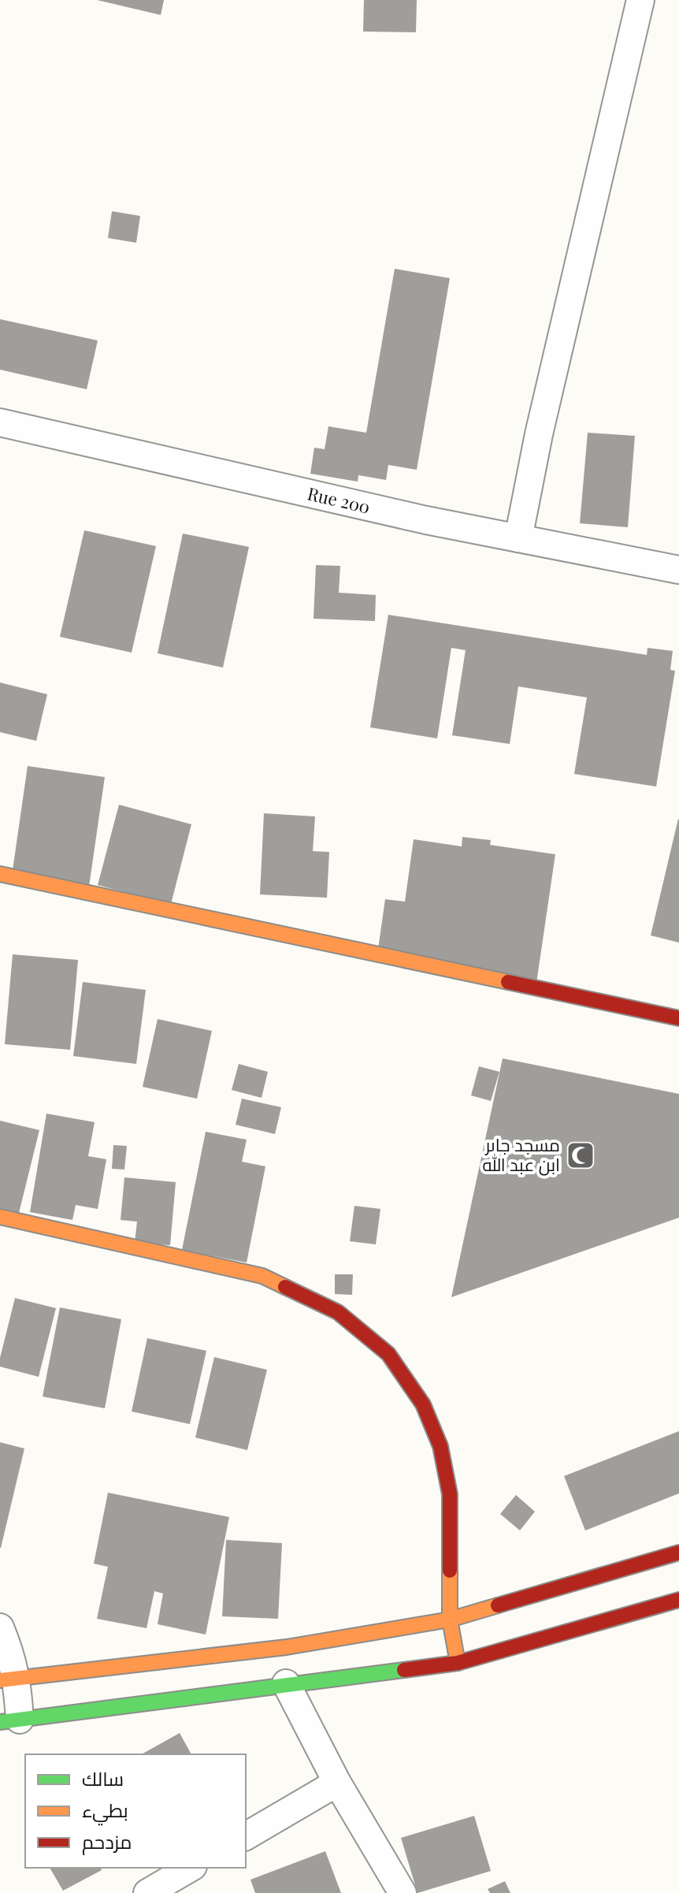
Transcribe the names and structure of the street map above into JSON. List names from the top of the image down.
{
  "streets": {
    "street": ["Rue 200"]
  },
  "places": {
    "mosque": ["مسجد جابر ابن عبد الله"]
  },
  "legend": ["سالك", "بطيء", "مزدحم"]
}
